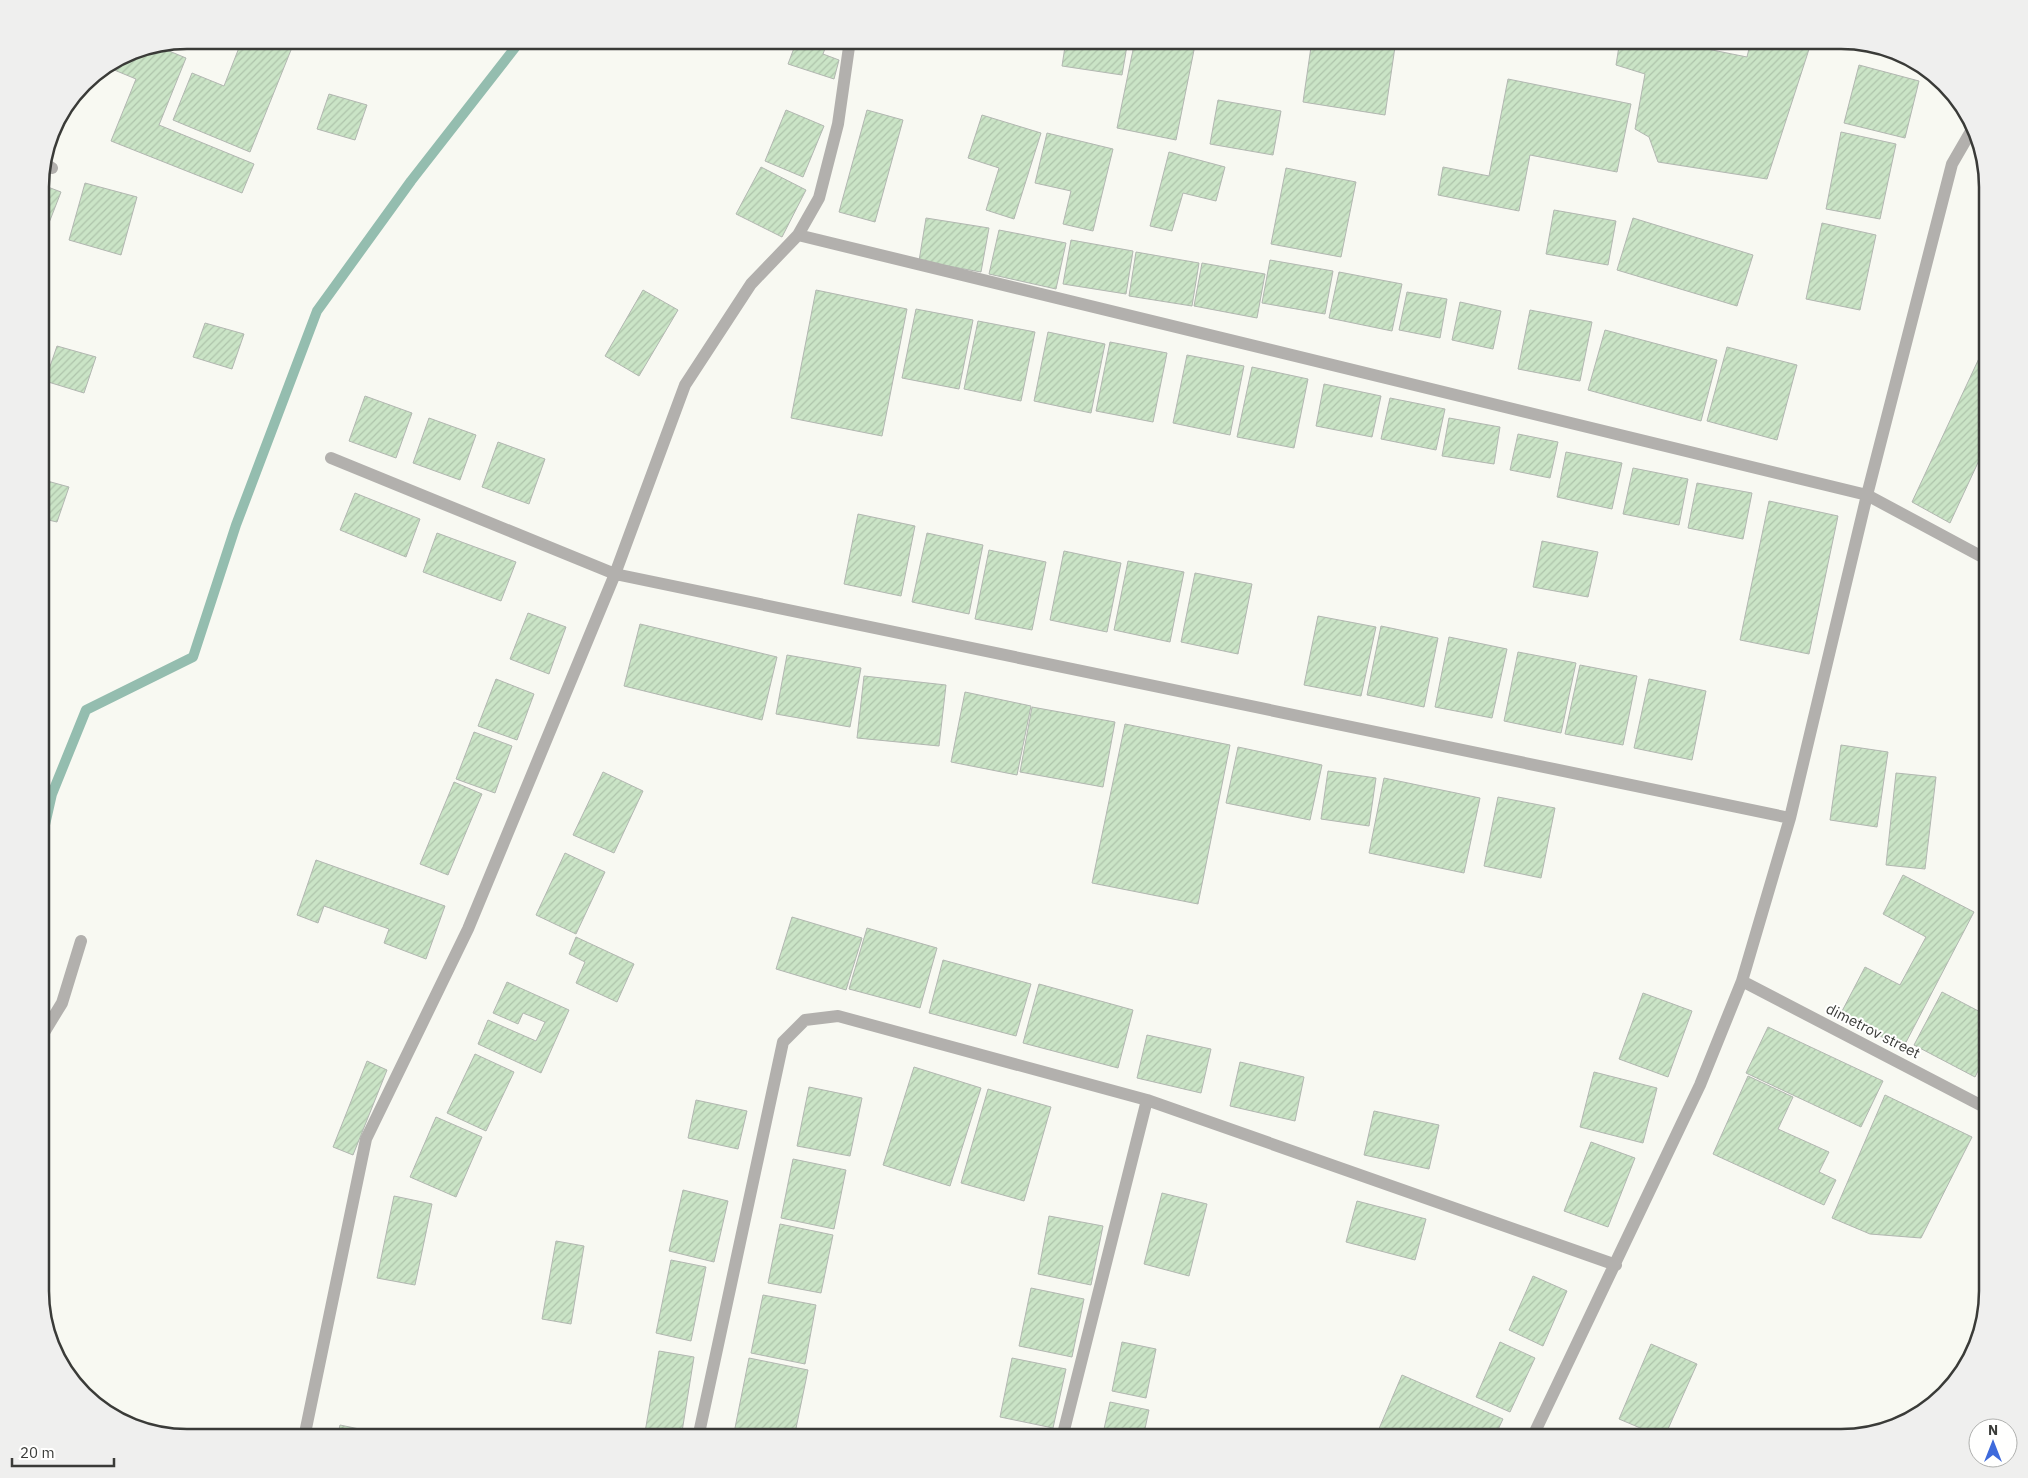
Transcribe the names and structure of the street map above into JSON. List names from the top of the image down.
{
  "streets": {
    "street": ["dimetrov street"]
  },
  "scale_bar": "20 m",
  "north": "top"
}
